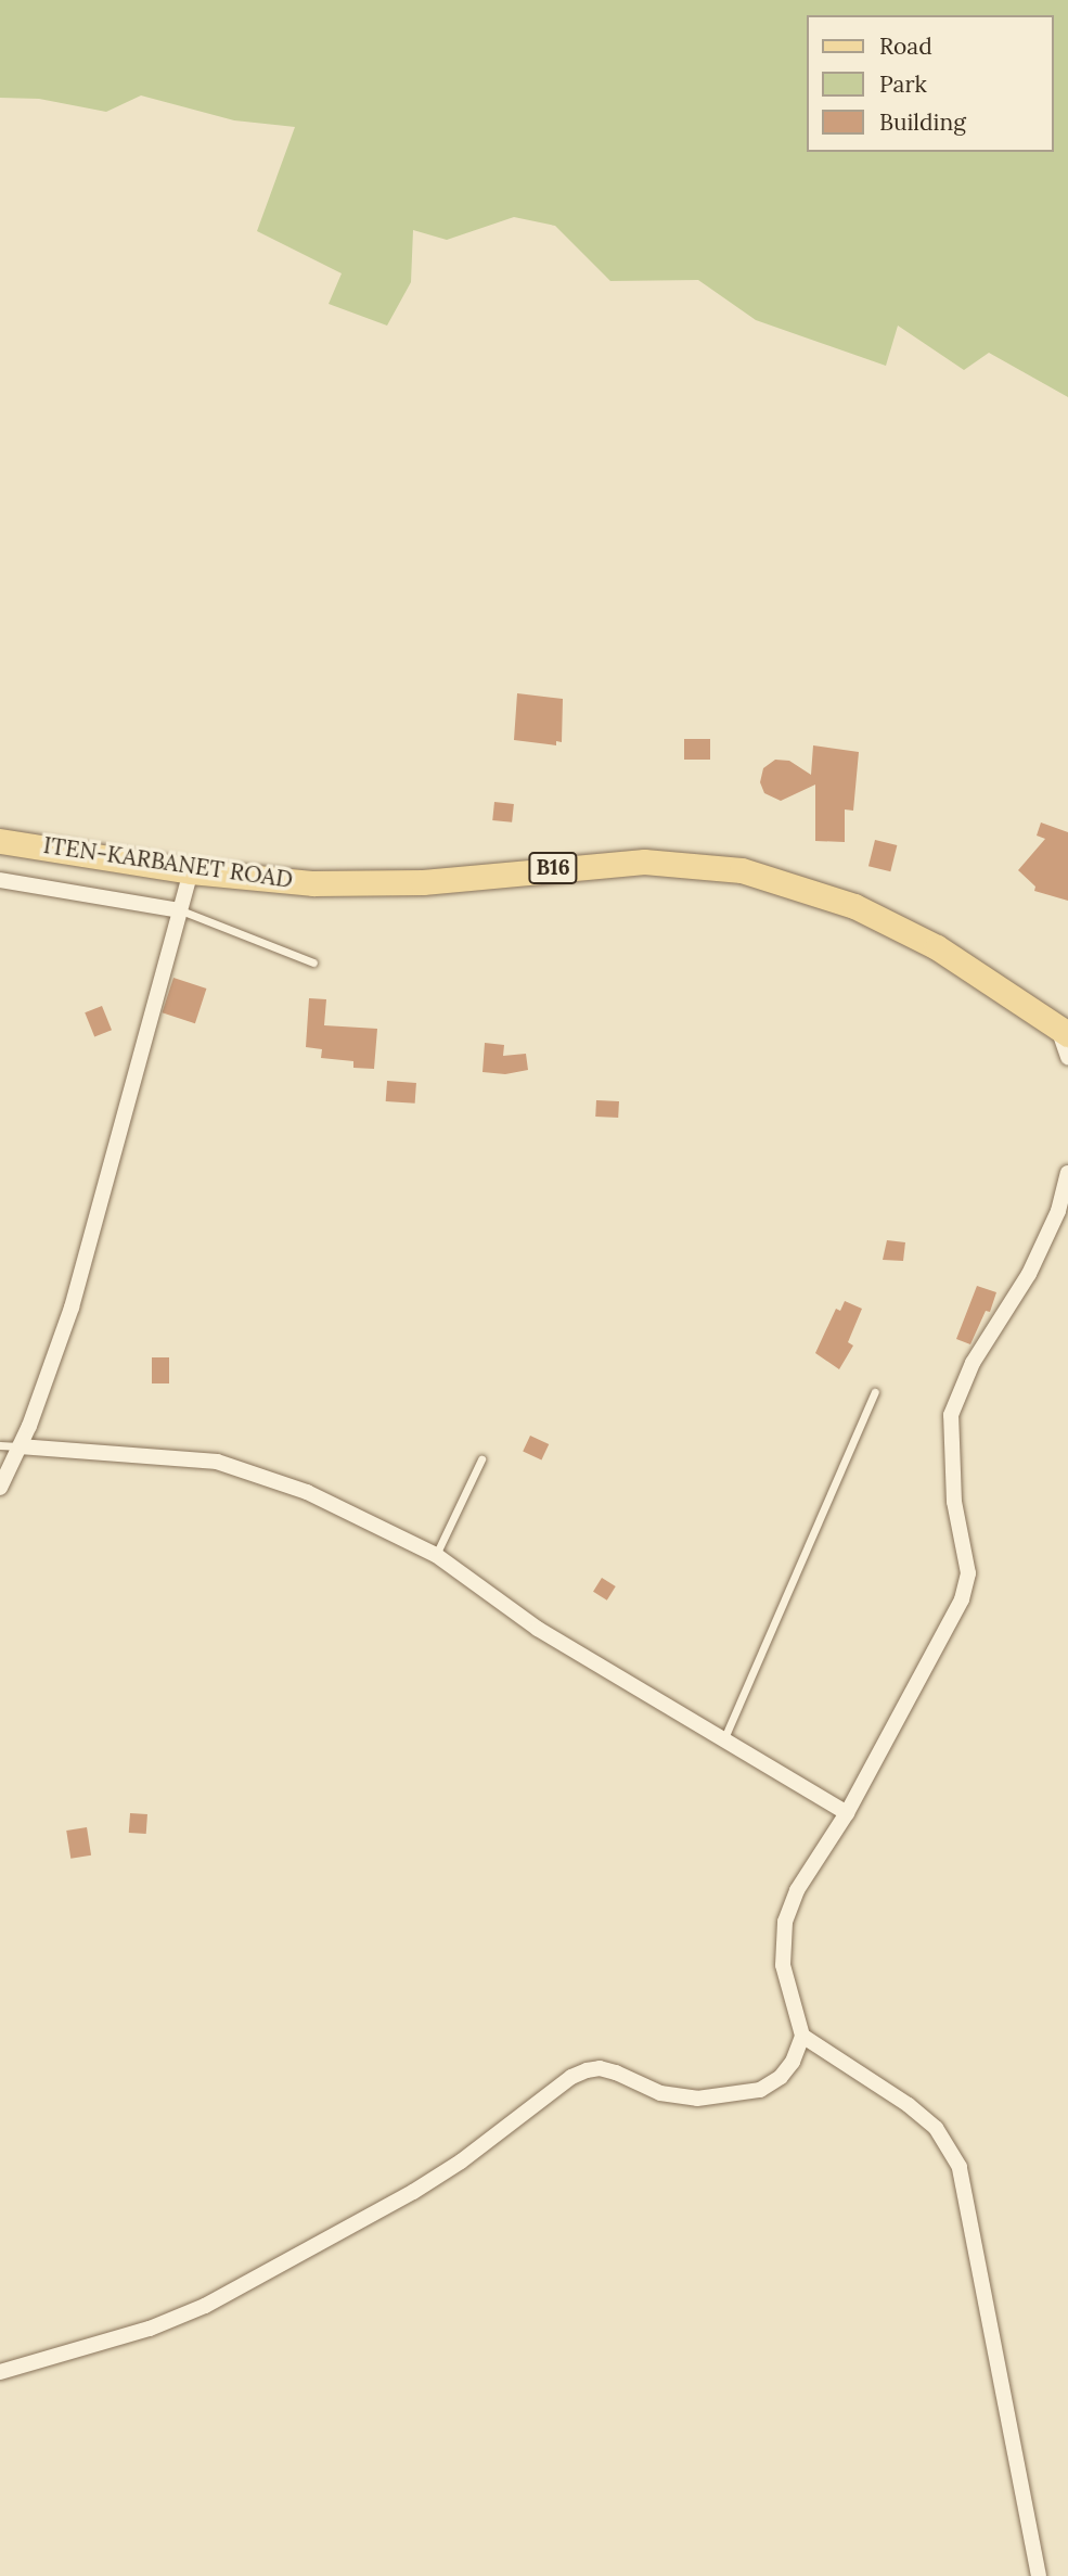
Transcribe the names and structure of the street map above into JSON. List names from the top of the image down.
{
  "streets": {
    "main road": ["ITEN-KARBANET ROAD", "B16"]
  },
  "legend": ["Road", "Park", "Building"]
}
